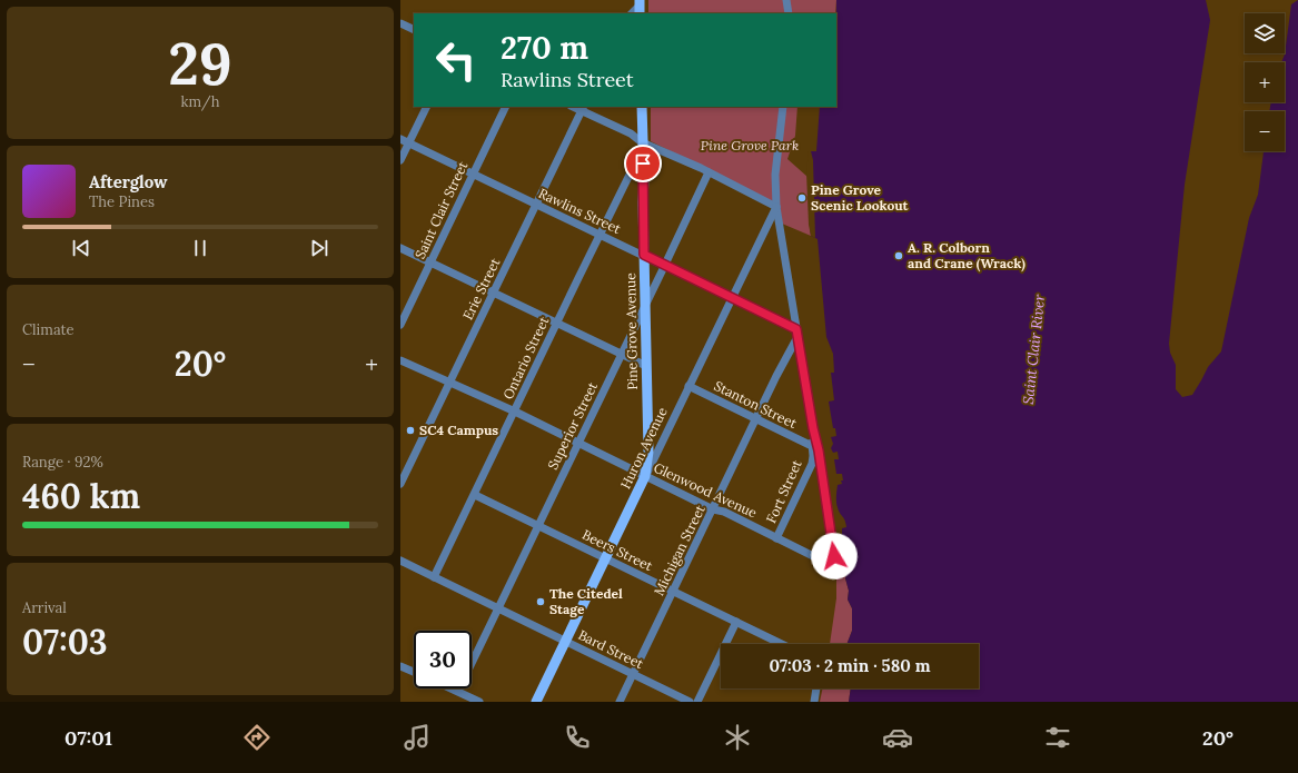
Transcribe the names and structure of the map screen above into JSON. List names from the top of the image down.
{
  "streets": {
    "main road": ["Pine Grove Avenue", "Huron Avenue"],
    "street": [
      "Saint Clair Street",
      "Rawlins Street",
      "Erie Street",
      "Ontario Street",
      "Stanton Street",
      "Superior Street",
      "Glenwood Avenue",
      "Fort Street",
      "Beers Street",
      "Michigan Street",
      "Bard Street"
    ]
  },
  "crossings": [
    ["Saint Clair Street", "Rawlins Street"],
    ["Rawlins Street", "Erie Street"],
    ["Rawlins Street", "Pine Grove Avenue"],
    ["Rawlins Street", "Ontario Street"],
    ["Rawlins Street", "Superior Street"],
    ["Rawlins Street", "Huron Avenue"],
    ["Rawlins Street", "Michigan Street"],
    ["Erie Street", "Glenwood Avenue"],
    ["Pine Grove Avenue", "Ontario Street"],
    ["Pine Grove Avenue", "Superior Street"],
    ["Pine Grove Avenue", "Huron Avenue"],
    ["Pine Grove Avenue", "Glenwood Avenue"],
    ["Ontario Street", "Glenwood Avenue"],
    ["Ontario Street", "Beers Street"],
    ["Ontario Street", "Bard Street"],
    ["Stanton Street", "Huron Avenue"],
    ["Stanton Street", "Fort Street"],
    ["Stanton Street", "Michigan Street"],
    ["Superior Street", "Glenwood Avenue"],
    ["Superior Street", "Beers Street"],
    ["Superior Street", "Bard Street"],
    ["Huron Avenue", "Glenwood Avenue"],
    ["Huron Avenue", "Beers Street"],
    ["Huron Avenue", "Bard Street"],
    ["Glenwood Avenue", "Fort Street"],
    ["Glenwood Avenue", "Michigan Street"],
    ["Beers Street", "Michigan Street"],
    ["Michigan Street", "Bard Street"]
  ],
  "water": ["Saint Clair River"],
  "parks": ["Pine Grove Park"],
  "places": [
    "Pine Grove Scenic Lookout",
    "A. R. Colborn and Crane (Wrack)",
    "SC4 Campus",
    "The Citedel Stage"
  ],
  "page": {
    "tile": [
      ["29", "km/h"],
      "Climate",
      ["Range · 92%", "460 km"],
      ["Arrival", "07:03"]
    ],
    "map_buttons": ["+", "−"],
    "turn": ["270 m", "Rawlins Street"],
    "song": ["Afterglow", "The Pines"],
    "heat": ["−", "20°", "+"],
    "limit": "30",
    "trip": "07:03 · 2 min · 580 m",
    "tabs": ["07:01", "20°"]
  }
}
